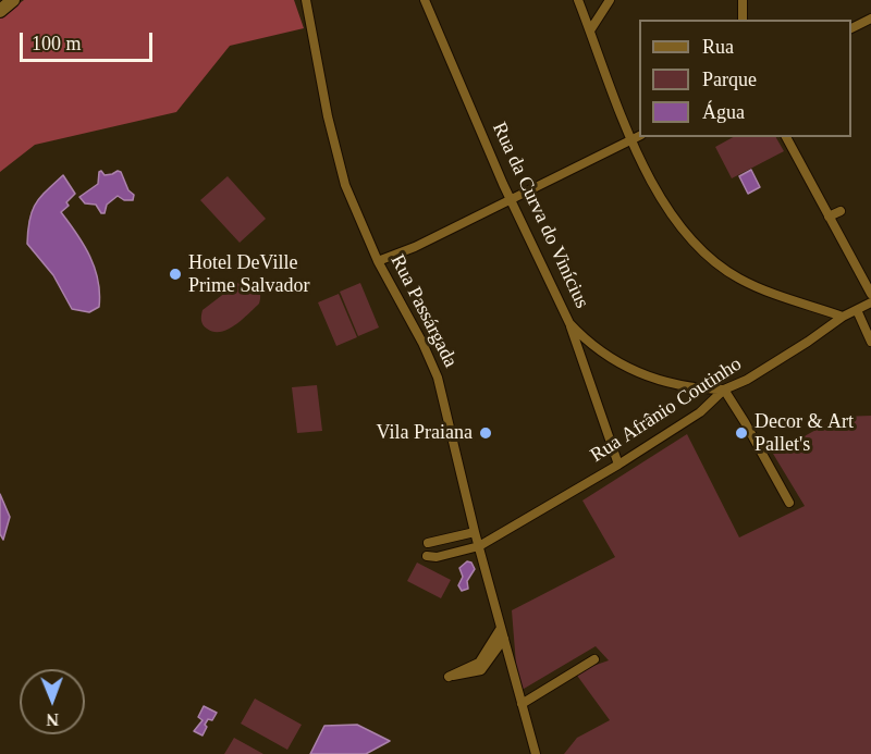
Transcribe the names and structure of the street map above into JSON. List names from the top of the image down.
{
  "streets": {
    "street": ["Rua da Curva do Vinícius", "Rua Passárgada", "Rua Afrânio Coutinho"]
  },
  "crossings": [
    ["Rua da Curva do Vinícius", "Rua Afrânio Coutinho"],
    ["Rua Passárgada", "Rua Afrânio Coutinho"]
  ],
  "places": ["Hotel DeVille Prime Salvador", "Vila Praiana", "Decor & Art Pallet's"],
  "legend": ["Rua", "Parque", "Água"],
  "scale_bar": "100 m",
  "north": "bottom"
}
